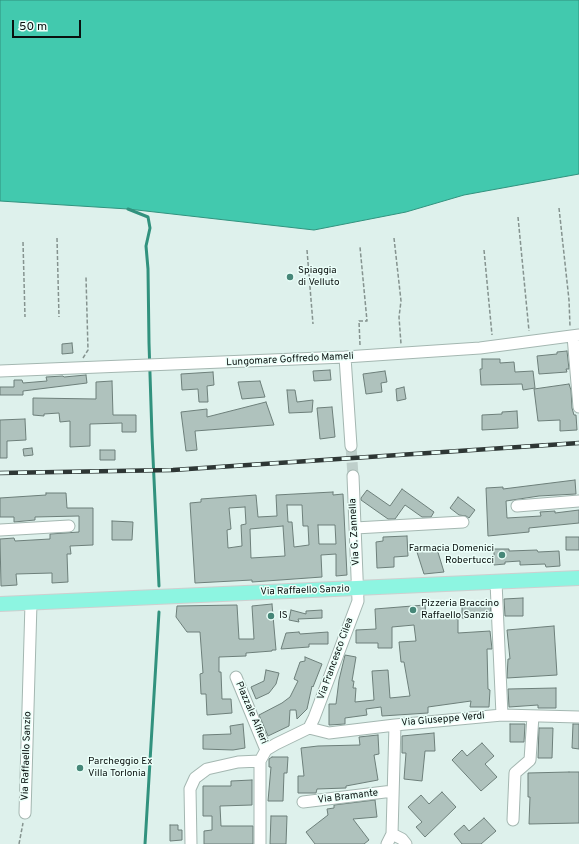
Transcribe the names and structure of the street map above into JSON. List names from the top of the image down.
{
  "streets": {
    "main road": ["Via Raffaello Sanzio"],
    "street": [
      "Lungomare Goffredo Mameli",
      "Via G. Zannella",
      "Via Francesco Cilea",
      "Piazzale Alfieri",
      "Via Giuseppe Verdi",
      "Via Bramante"
    ]
  },
  "crossings": [
    ["Via G. Zannella", "Via Raffaello Sanzio"],
    ["Via G. Zannella", "Via Francesco Cilea"],
    ["Via Raffaello Sanzio", "Via Francesco Cilea"],
    ["Via Francesco Cilea", "Via Giuseppe Verdi"],
    ["Via Giuseppe Verdi", "Via Bramante"]
  ],
  "places": [
    "Spiaggia di Velluto",
    "Farmacia Domenici Robertucci",
    "Pizzeria Braccino Raffaello Sanzio",
    "IS",
    "Parcheggio Ex Villa Torlonia"
  ],
  "scale_bar": "50 m"
}
